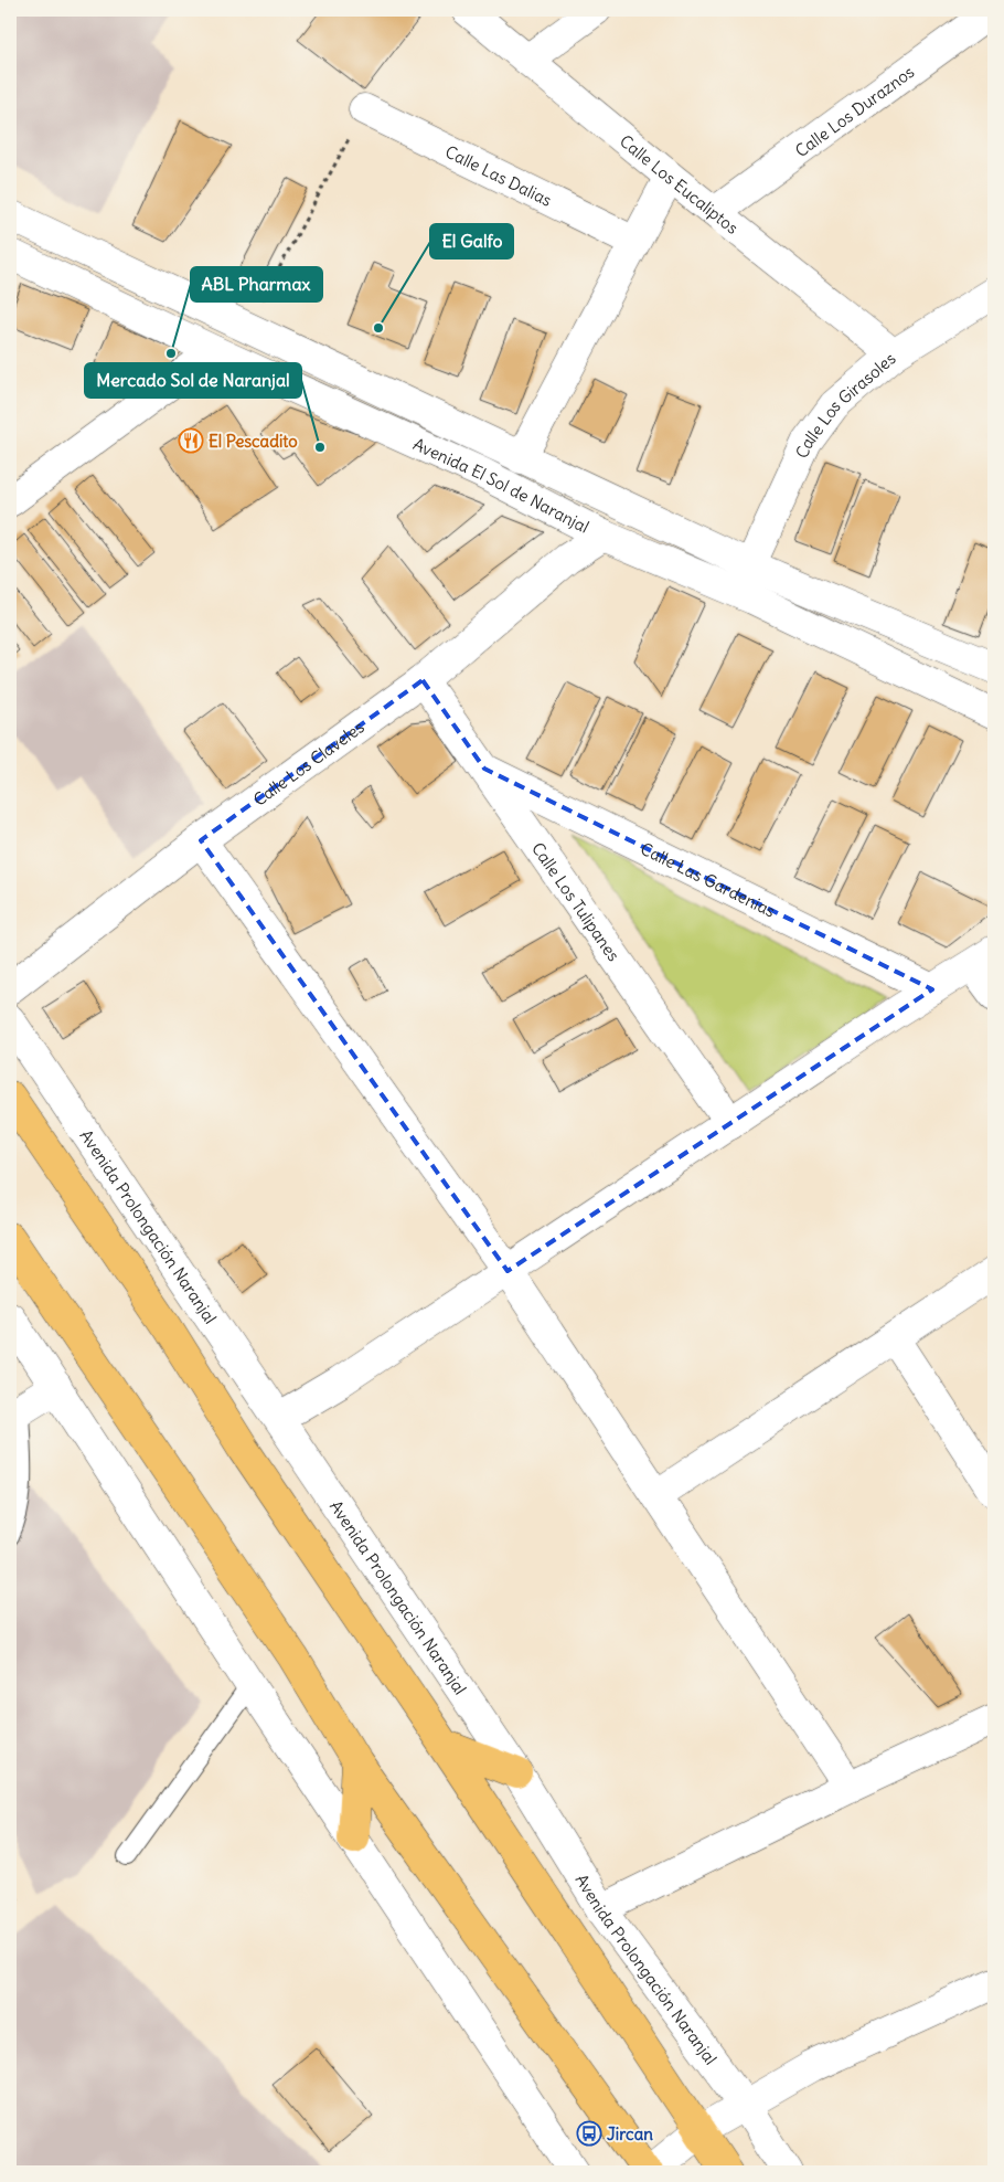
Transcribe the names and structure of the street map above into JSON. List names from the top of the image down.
{
  "streets": {
    "street": [
      "Calle Los Duraznos",
      "Calle Las Dalias",
      "Calle Los Eucaliptos",
      "Calle Los Girasoles",
      "Avenida El Sol de Naranjal",
      "Calle Los Claveles",
      "Calle Las Gardenias",
      "Calle Los Tulipanes",
      "Avenida Prolongación Naranjal"
    ]
  },
  "crossings": [
    ["Calle Los Duraznos", "Calle Los Eucaliptos"],
    ["Calle Los Eucaliptos", "Calle Los Girasoles"],
    ["Calle Los Girasoles", "Avenida El Sol de Naranjal"],
    ["Avenida El Sol de Naranjal", "Calle Los Claveles"],
    ["Calle Los Claveles", "Calle Los Tulipanes"],
    ["Calle Las Gardenias", "Calle Los Tulipanes"]
  ],
  "places": {
    "other": ["El Galfo", "ABL Pharmax", "Mercado Sol de Naranjal"],
    "restaurant": ["El Pescadito"],
    "bus stop": ["Jircan"]
  }
}
